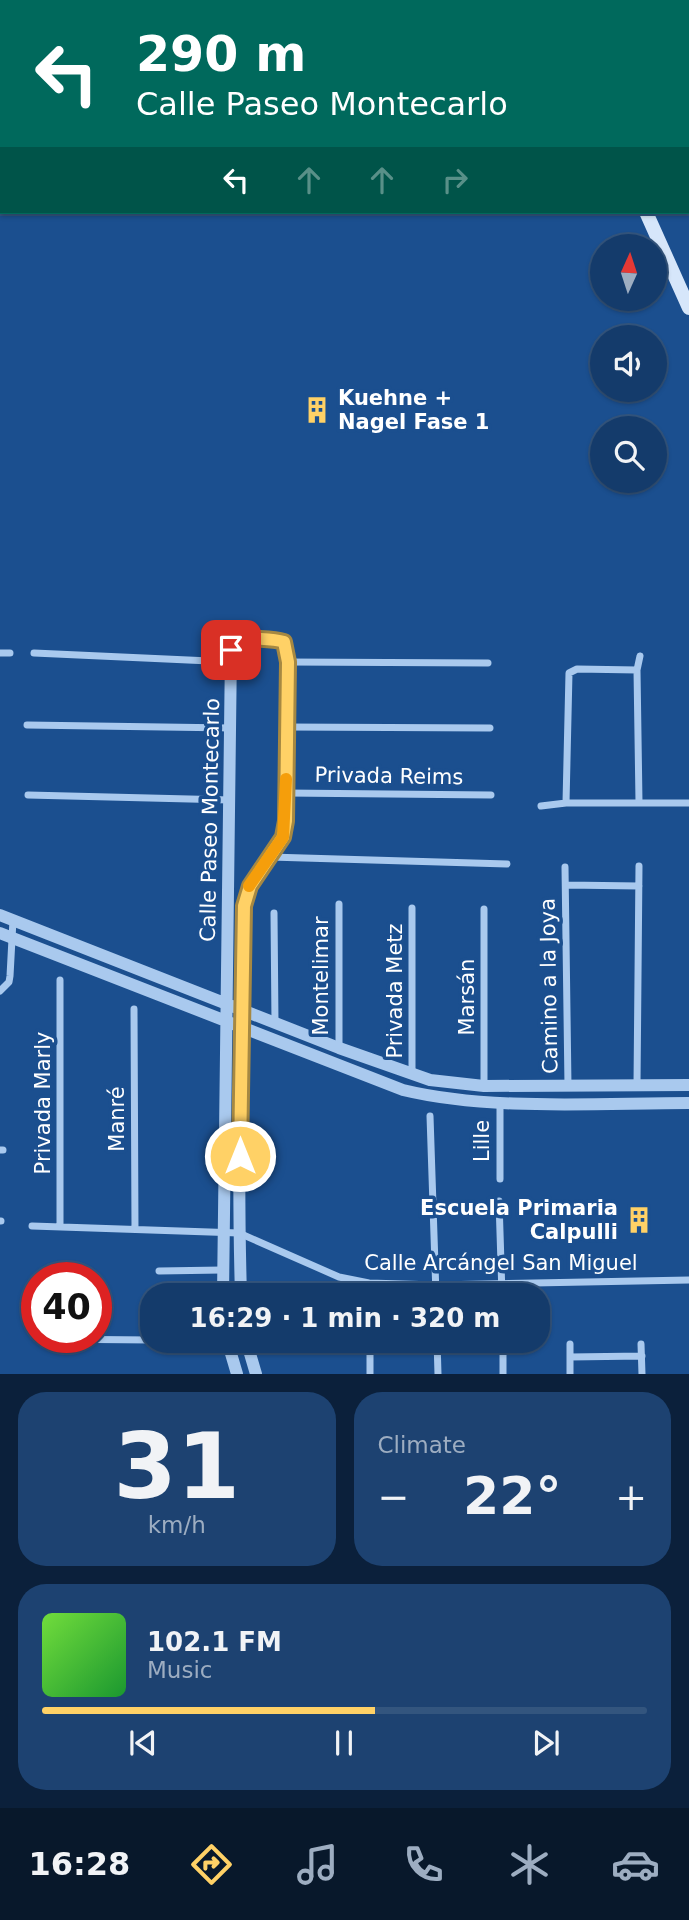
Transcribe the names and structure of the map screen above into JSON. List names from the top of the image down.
{
  "streets": {
    "street": [
      "Privada Reims",
      "Calle Paseo Montecarlo",
      "Montelimar",
      "Camino a la Joya",
      "Privada Metz",
      "Marsán",
      "Privada Marly",
      "Manré",
      "Lille",
      "Calle Arcángel San Miguel"
    ]
  },
  "crossings": [
    ["Privada Reims", "Calle Paseo Montecarlo"],
    ["Calle Paseo Montecarlo", "Calle Arcángel San Miguel"]
  ],
  "places": {
    "building": ["Kuehne + Nagel Fase 1", "Escuela Primaria Calpulli"]
  },
  "north": "top",
  "page": {
    "turn": ["290 m", "Calle Paseo Montecarlo"],
    "limit": "40",
    "trip": "16:29 · 1 min · 320 m",
    "tile": [
      ["31", "km/h"],
      "Climate"
    ],
    "heat": ["−", "22°", "+"],
    "song": ["102.1 FM", "Music"],
    "tabs": "16:28"
  }
}
